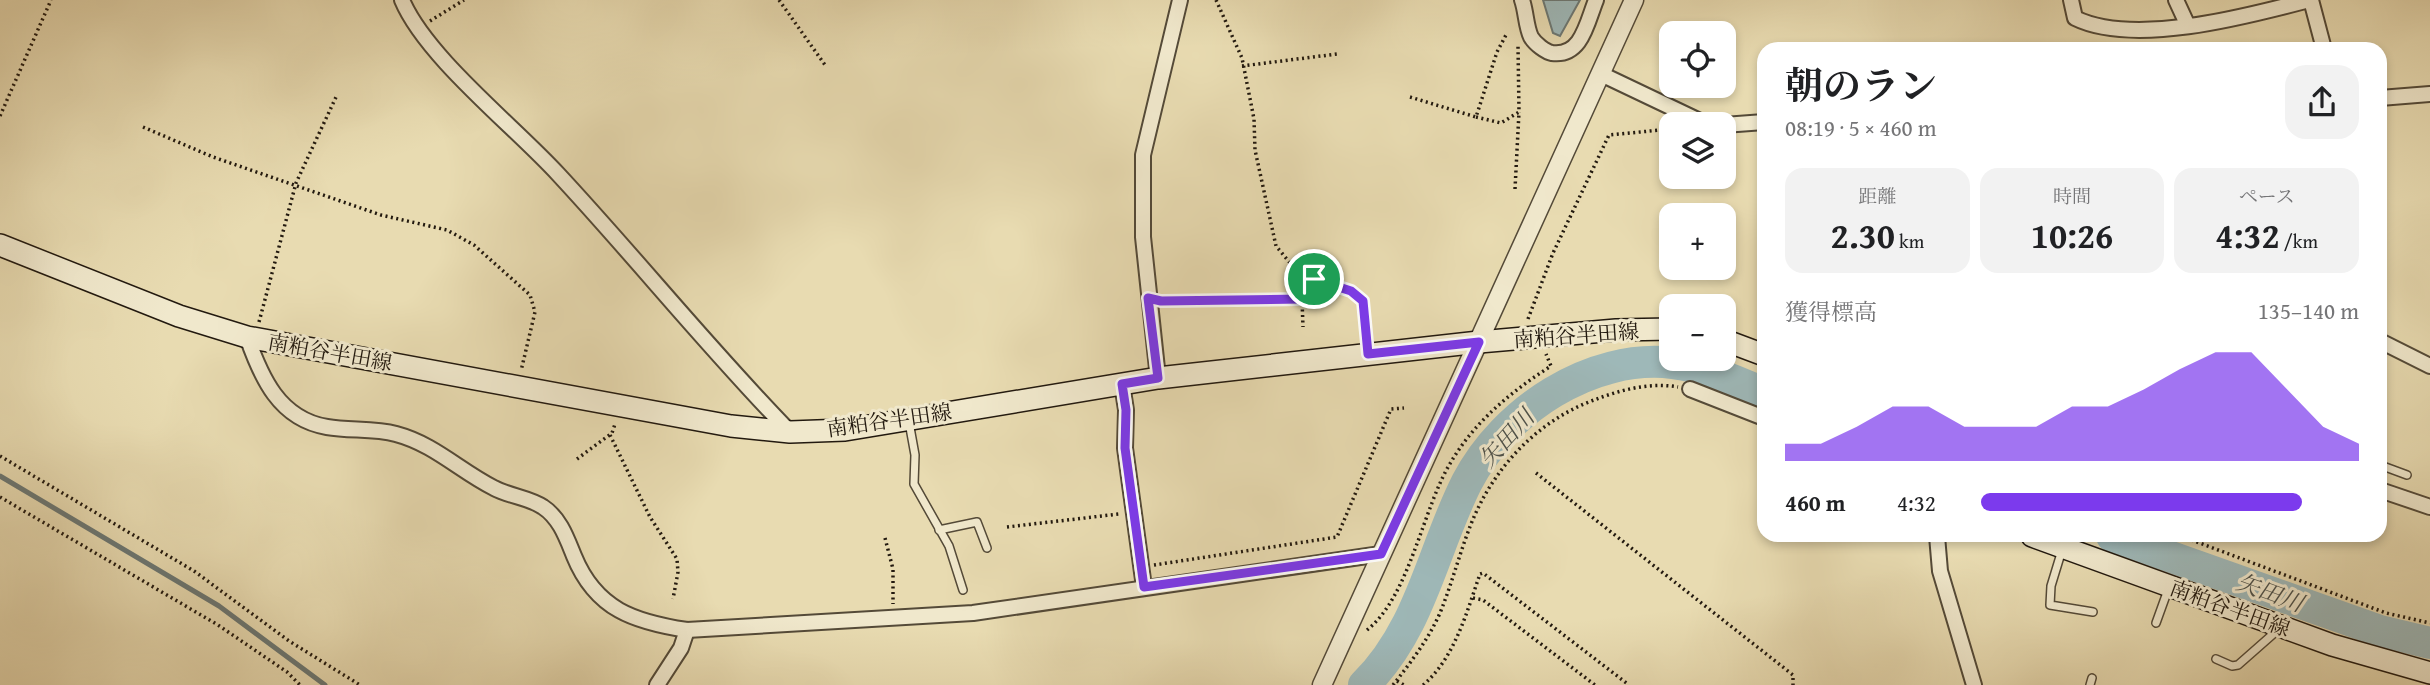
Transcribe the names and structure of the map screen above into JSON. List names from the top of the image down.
{
  "streets": {
    "main road": ["南粕谷半田線"]
  },
  "water": ["矢田川"],
  "page": {
    "map_buttons": ["+", "−"],
    "heading": ["朝のラン", "08:19 · 5 × 460 m"],
    "stats": [
      ["距離", "2.30 km"],
      ["時間", "10:26"],
      ["ペース", "4:32 /km"]
    ],
    "chart": ["獲得標高", "135–140 m"],
    "list": [
      {
        "name": "460 m",
        "note": "4:32"
      }
    ]
  }
}
